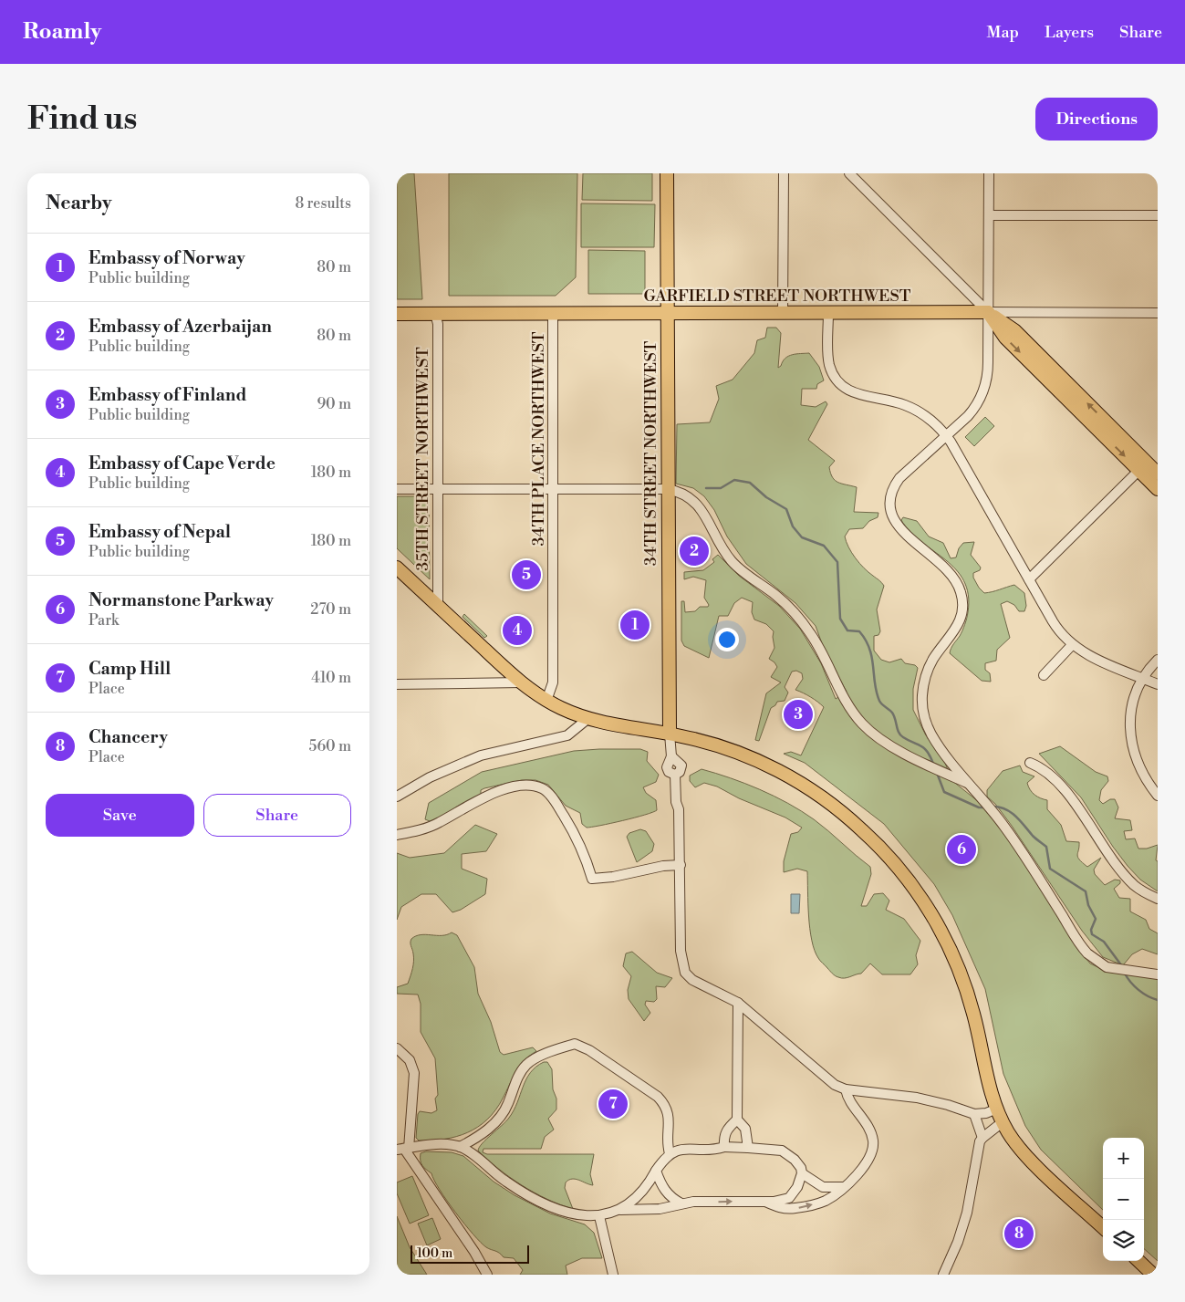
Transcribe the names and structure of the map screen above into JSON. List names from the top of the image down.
{
  "streets": {
    "main road": ["GARFIELD STREET NORTHWEST", "34TH STREET NORTHWEST"],
    "street": ["34TH PLACE NORTHWEST", "35TH STREET NORTHWEST"]
  },
  "crossings": [
    ["GARFIELD STREET NORTHWEST", "34TH PLACE NORTHWEST"],
    ["GARFIELD STREET NORTHWEST", "34TH STREET NORTHWEST"],
    ["GARFIELD STREET NORTHWEST", "35TH STREET NORTHWEST"]
  ],
  "scale_bar": "100 m",
  "page": {
    "header": "Roamly",
    "nav": ["Map", "Layers", "Share"],
    "buttons": [
      "Directions",
      ["Save", "Share"]
    ],
    "title": "Find us",
    "heading": ["Nearby", "8 results"],
    "list": [
      {
        "mark": "1",
        "name": "Embassy of Norway",
        "note": "Public building",
        "value": "80 m"
      },
      {
        "mark": "2",
        "name": "Embassy of Azerbaijan",
        "note": "Public building",
        "value": "80 m"
      },
      {
        "mark": "3",
        "name": "Embassy of Finland",
        "note": "Public building",
        "value": "90 m"
      },
      {
        "mark": "4",
        "name": "Embassy of Cape Verde",
        "note": "Public building",
        "value": "180 m"
      },
      {
        "mark": "5",
        "name": "Embassy of Nepal",
        "note": "Public building",
        "value": "180 m"
      },
      {
        "mark": "6",
        "name": "Normanstone Parkway",
        "note": "Park",
        "value": "270 m"
      },
      {
        "mark": "7",
        "name": "Camp Hill",
        "note": "Place",
        "value": "410 m"
      },
      {
        "mark": "8",
        "name": "Chancery",
        "note": "Place",
        "value": "560 m"
      }
    ],
    "pins": [
      "2",
      "5",
      "1",
      "4",
      "3",
      "6",
      "7",
      "8"
    ],
    "map_buttons": ["+", "−"],
    "scale": "100 m"
  }
}
